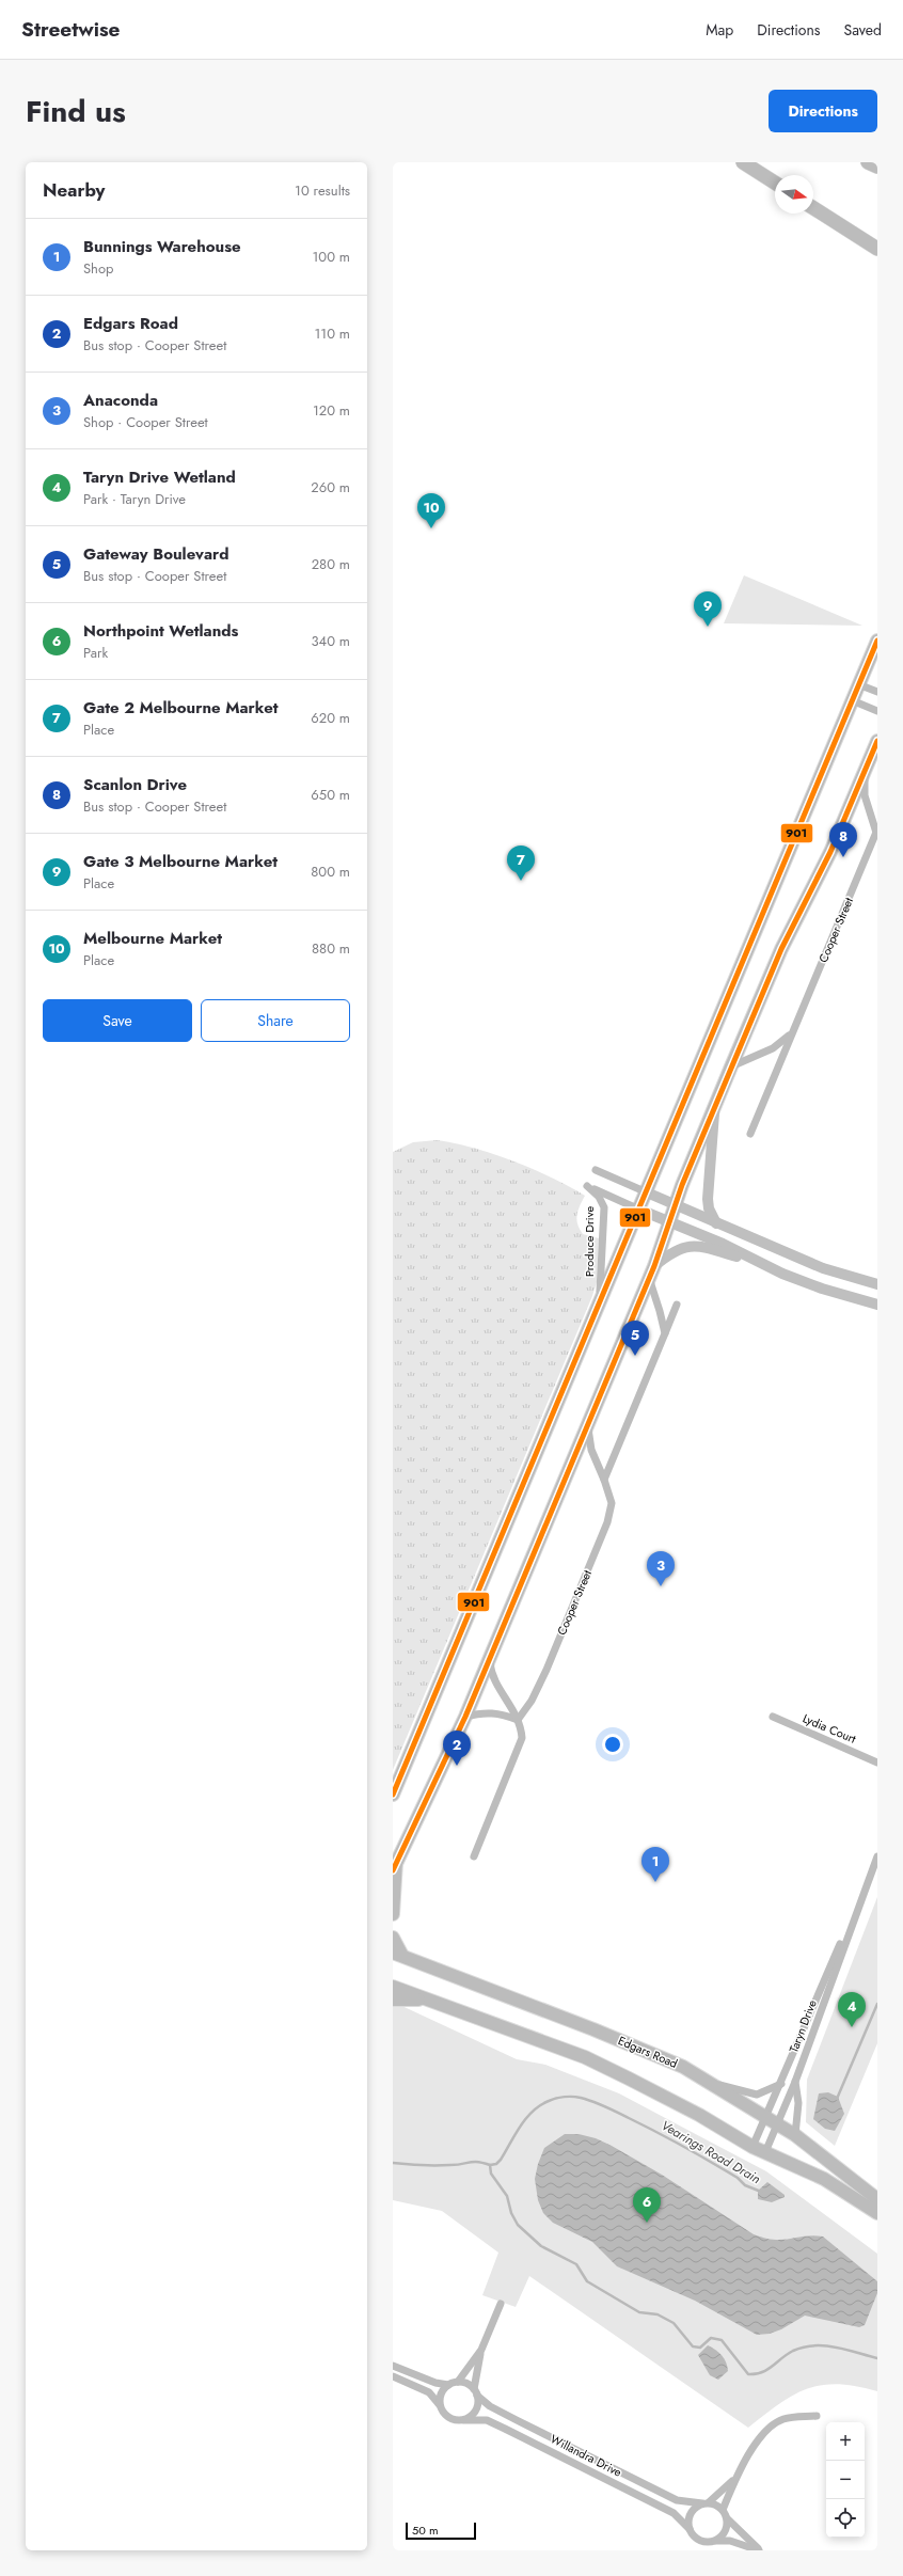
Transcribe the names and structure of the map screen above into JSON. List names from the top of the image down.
{
  "streets": {
    "main road": ["Edgars Road"],
    "street": [
      "Cooper Street",
      "Produce Drive",
      "Lydia Court",
      "Taryn Drive",
      "Willandra Drive"
    ]
  },
  "crossings": [
    ["Taryn Drive", "Edgars Road"]
  ],
  "water": ["Vearings Road Drain"],
  "lines": ["transit line 901"],
  "scale_bar": "50 m",
  "north": "right",
  "page": {
    "header": "Streetwise",
    "nav": ["Map", "Directions", "Saved"],
    "title": "Find us",
    "buttons": [
      "Directions",
      ["Save", "Share"]
    ],
    "heading": ["Nearby", "10 results"],
    "list": [
      {
        "mark": "1",
        "name": "Bunnings Warehouse",
        "note": "Shop",
        "value": "100 m"
      },
      {
        "mark": "2",
        "name": "Edgars Road",
        "note": "Bus stop · Cooper Street",
        "value": "110 m"
      },
      {
        "mark": "3",
        "name": "Anaconda",
        "note": "Shop · Cooper Street",
        "value": "120 m"
      },
      {
        "mark": "4",
        "name": "Taryn Drive Wetland",
        "note": "Park · Taryn Drive",
        "value": "260 m"
      },
      {
        "mark": "5",
        "name": "Gateway Boulevard",
        "note": "Bus stop · Cooper Street",
        "value": "280 m"
      },
      {
        "mark": "6",
        "name": "Northpoint Wetlands",
        "note": "Park",
        "value": "340 m"
      },
      {
        "mark": "7",
        "name": "Gate 2 Melbourne Market",
        "note": "Place",
        "value": "620 m"
      },
      {
        "mark": "8",
        "name": "Scanlon Drive",
        "note": "Bus stop · Cooper Street",
        "value": "650 m"
      },
      {
        "mark": "9",
        "name": "Gate 3 Melbourne Market",
        "note": "Place",
        "value": "800 m"
      },
      {
        "mark": "10",
        "name": "Melbourne Market",
        "note": "Place",
        "value": "880 m"
      }
    ],
    "pins": [
      "10",
      "9",
      "8",
      "7",
      "5",
      "3",
      "2",
      "1",
      "4",
      "6"
    ],
    "map_buttons": ["+", "−"],
    "scale": "50 m"
  }
}
